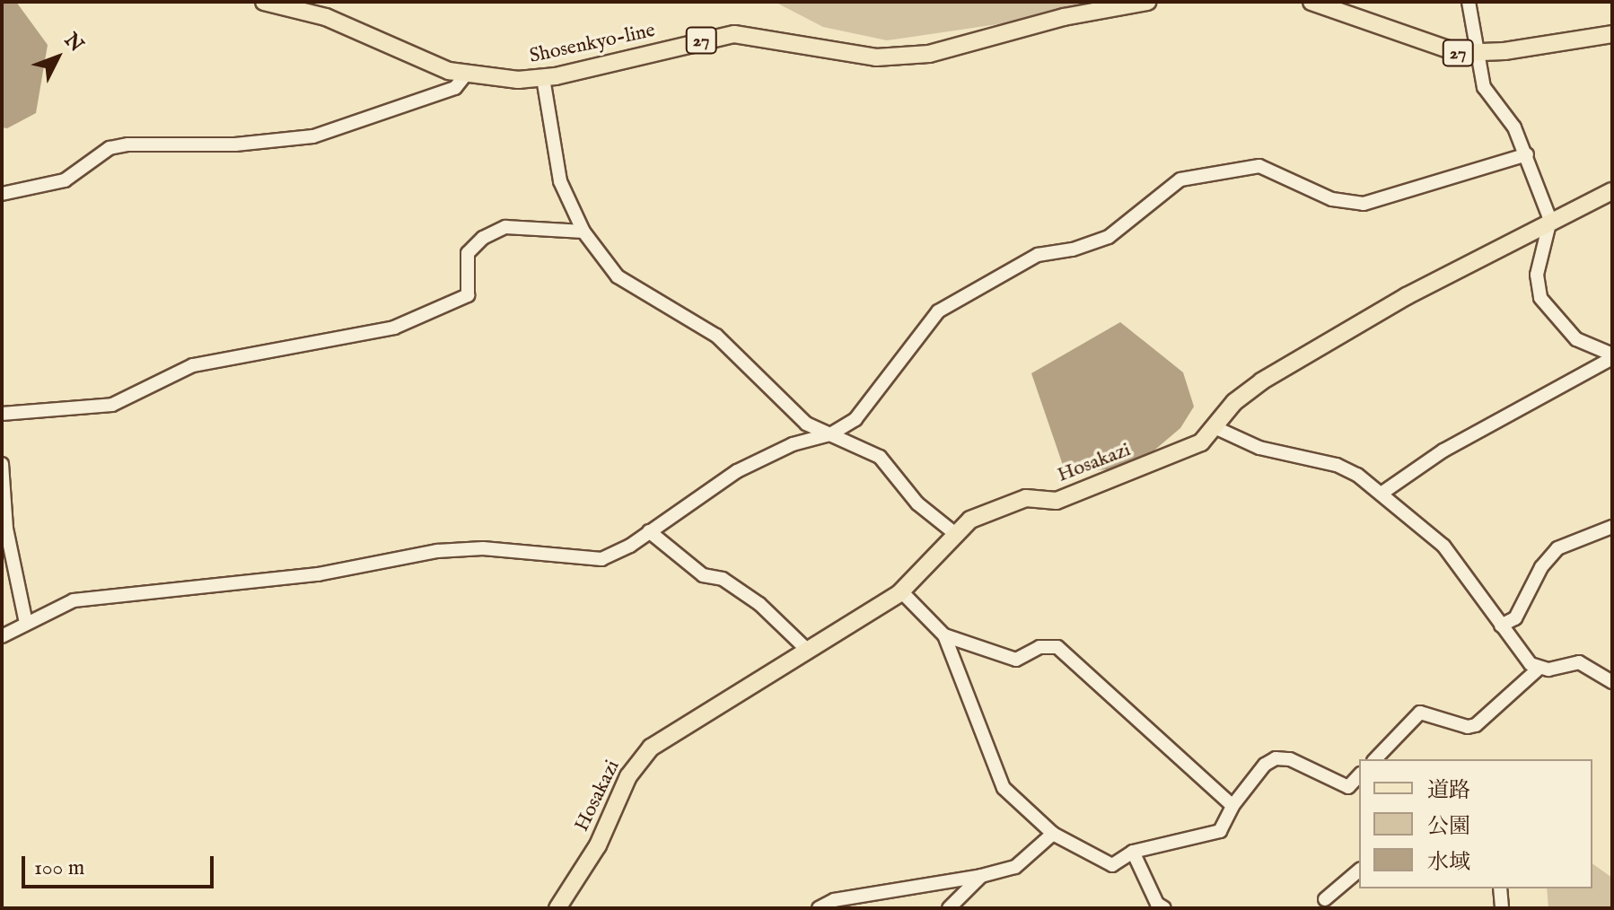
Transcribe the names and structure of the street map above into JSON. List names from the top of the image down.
{
  "streets": {
    "main road": ["27", "Shosenkyo-line", "Hosakazi"]
  },
  "legend": ["道路", "公園", "水域"],
  "scale_bar": "100 m",
  "north": "top right"
}
